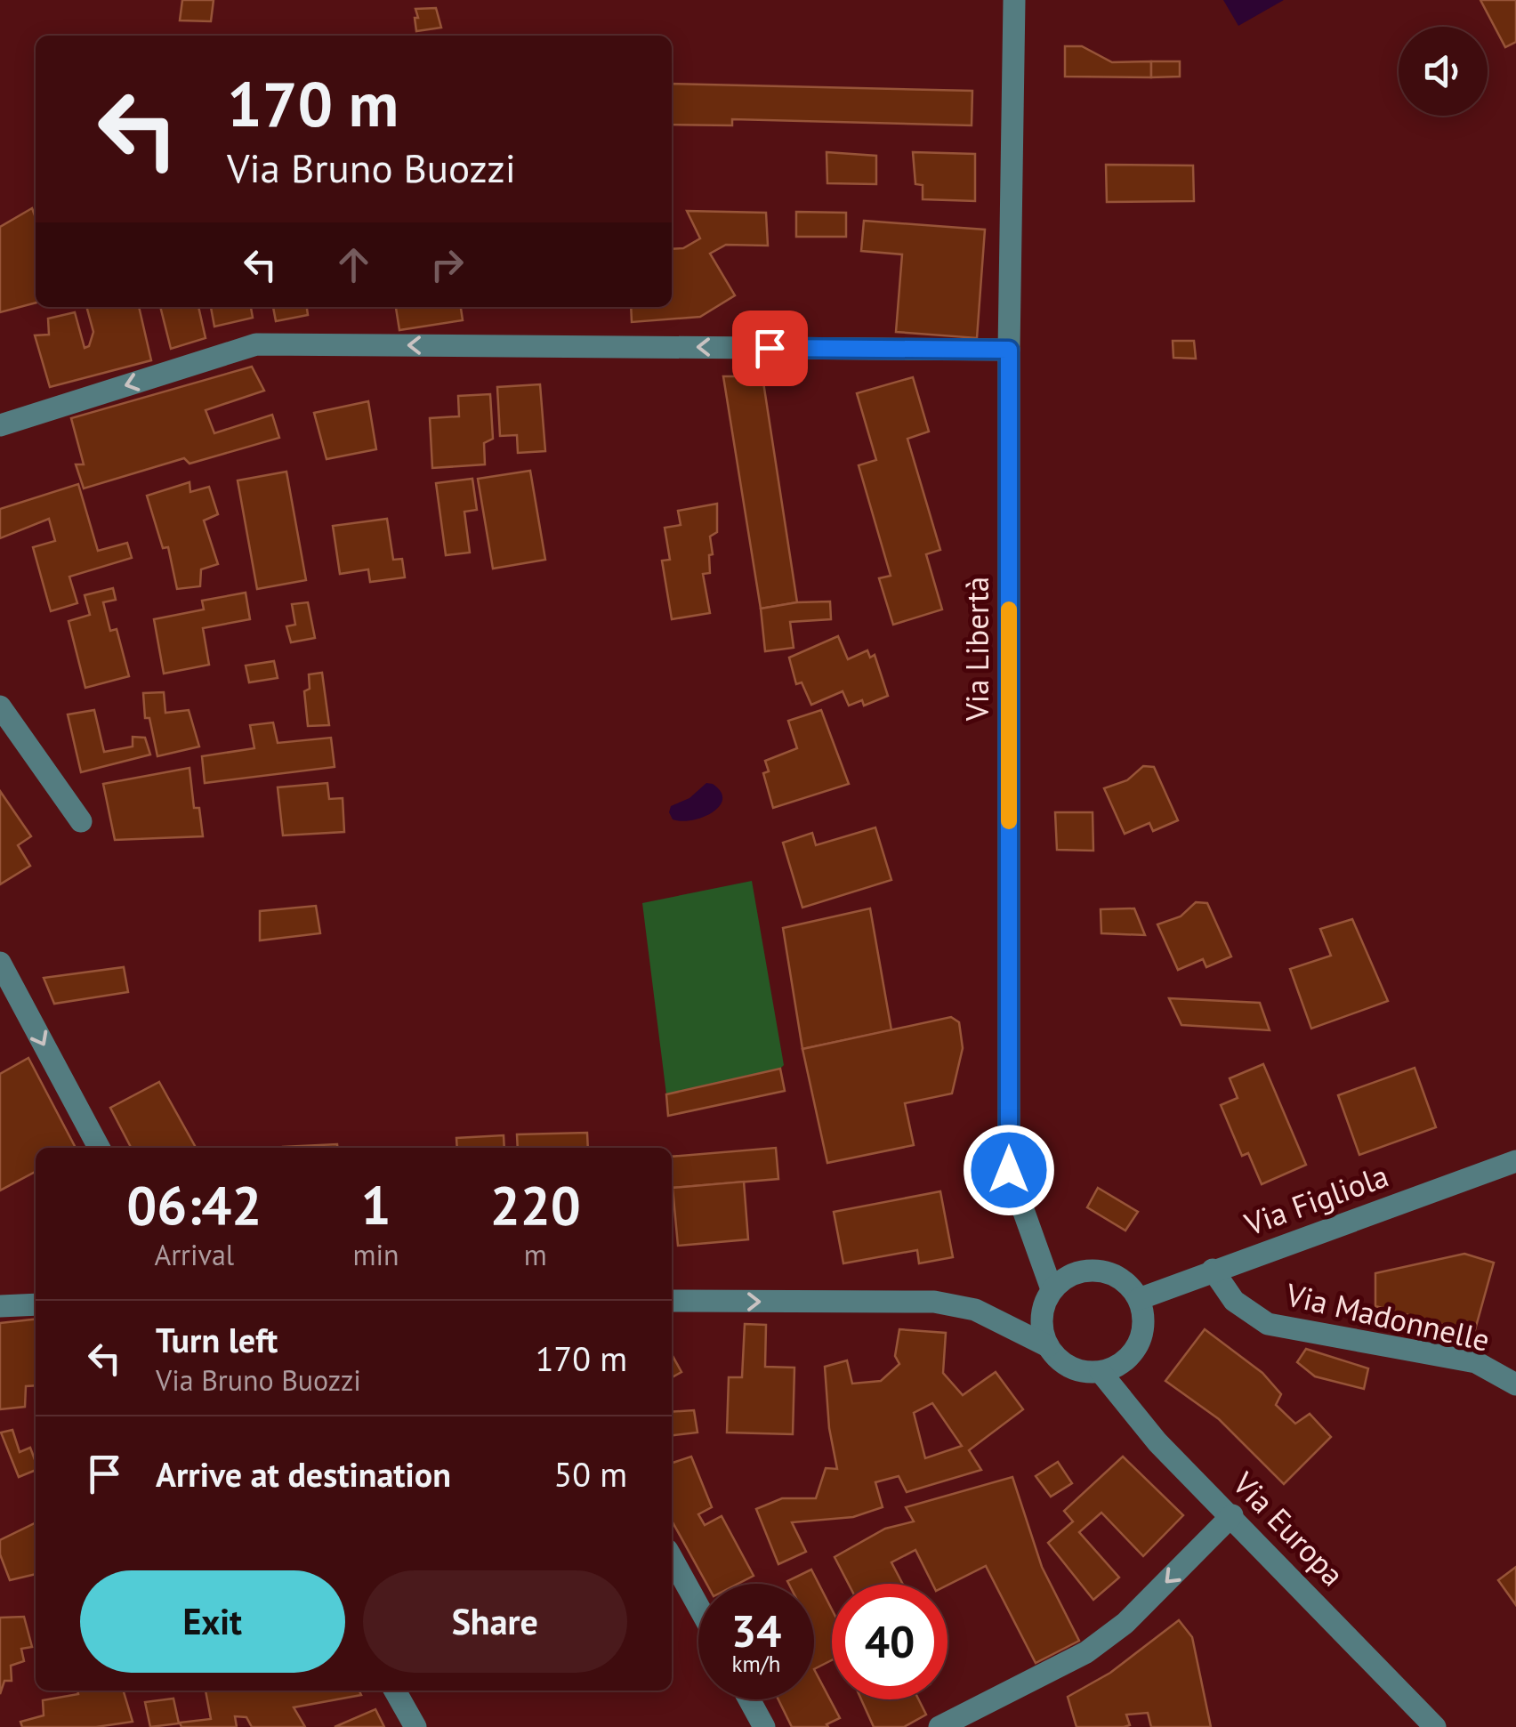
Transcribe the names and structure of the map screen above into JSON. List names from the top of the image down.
{
  "streets": {
    "street": [
      "Via Libertà",
      "Via Figliola",
      "Via Madonnelle",
      "Via Europa"
    ]
  },
  "crossings": [
    ["Via Libertà", "Via Figliola"],
    ["Via Libertà", "Via Europa"],
    ["Via Figliola", "Via Madonnelle"],
    ["Via Figliola", "Via Europa"]
  ],
  "page": {
    "turn": ["170 m", "Via Bruno Buozzi"],
    "eta": [
      "06:42",
      "Arrival",
      "1",
      "min",
      "220",
      "m"
    ],
    "list": [
      {
        "name": "Turn left",
        "note": "Via Bruno Buozzi",
        "value": "170 m"
      },
      {
        "name": "Arrive at destination",
        "value": "50 m"
      }
    ],
    "buttons": ["Exit", "Share"],
    "speed": "34 km/h",
    "limit": "40"
  }
}
